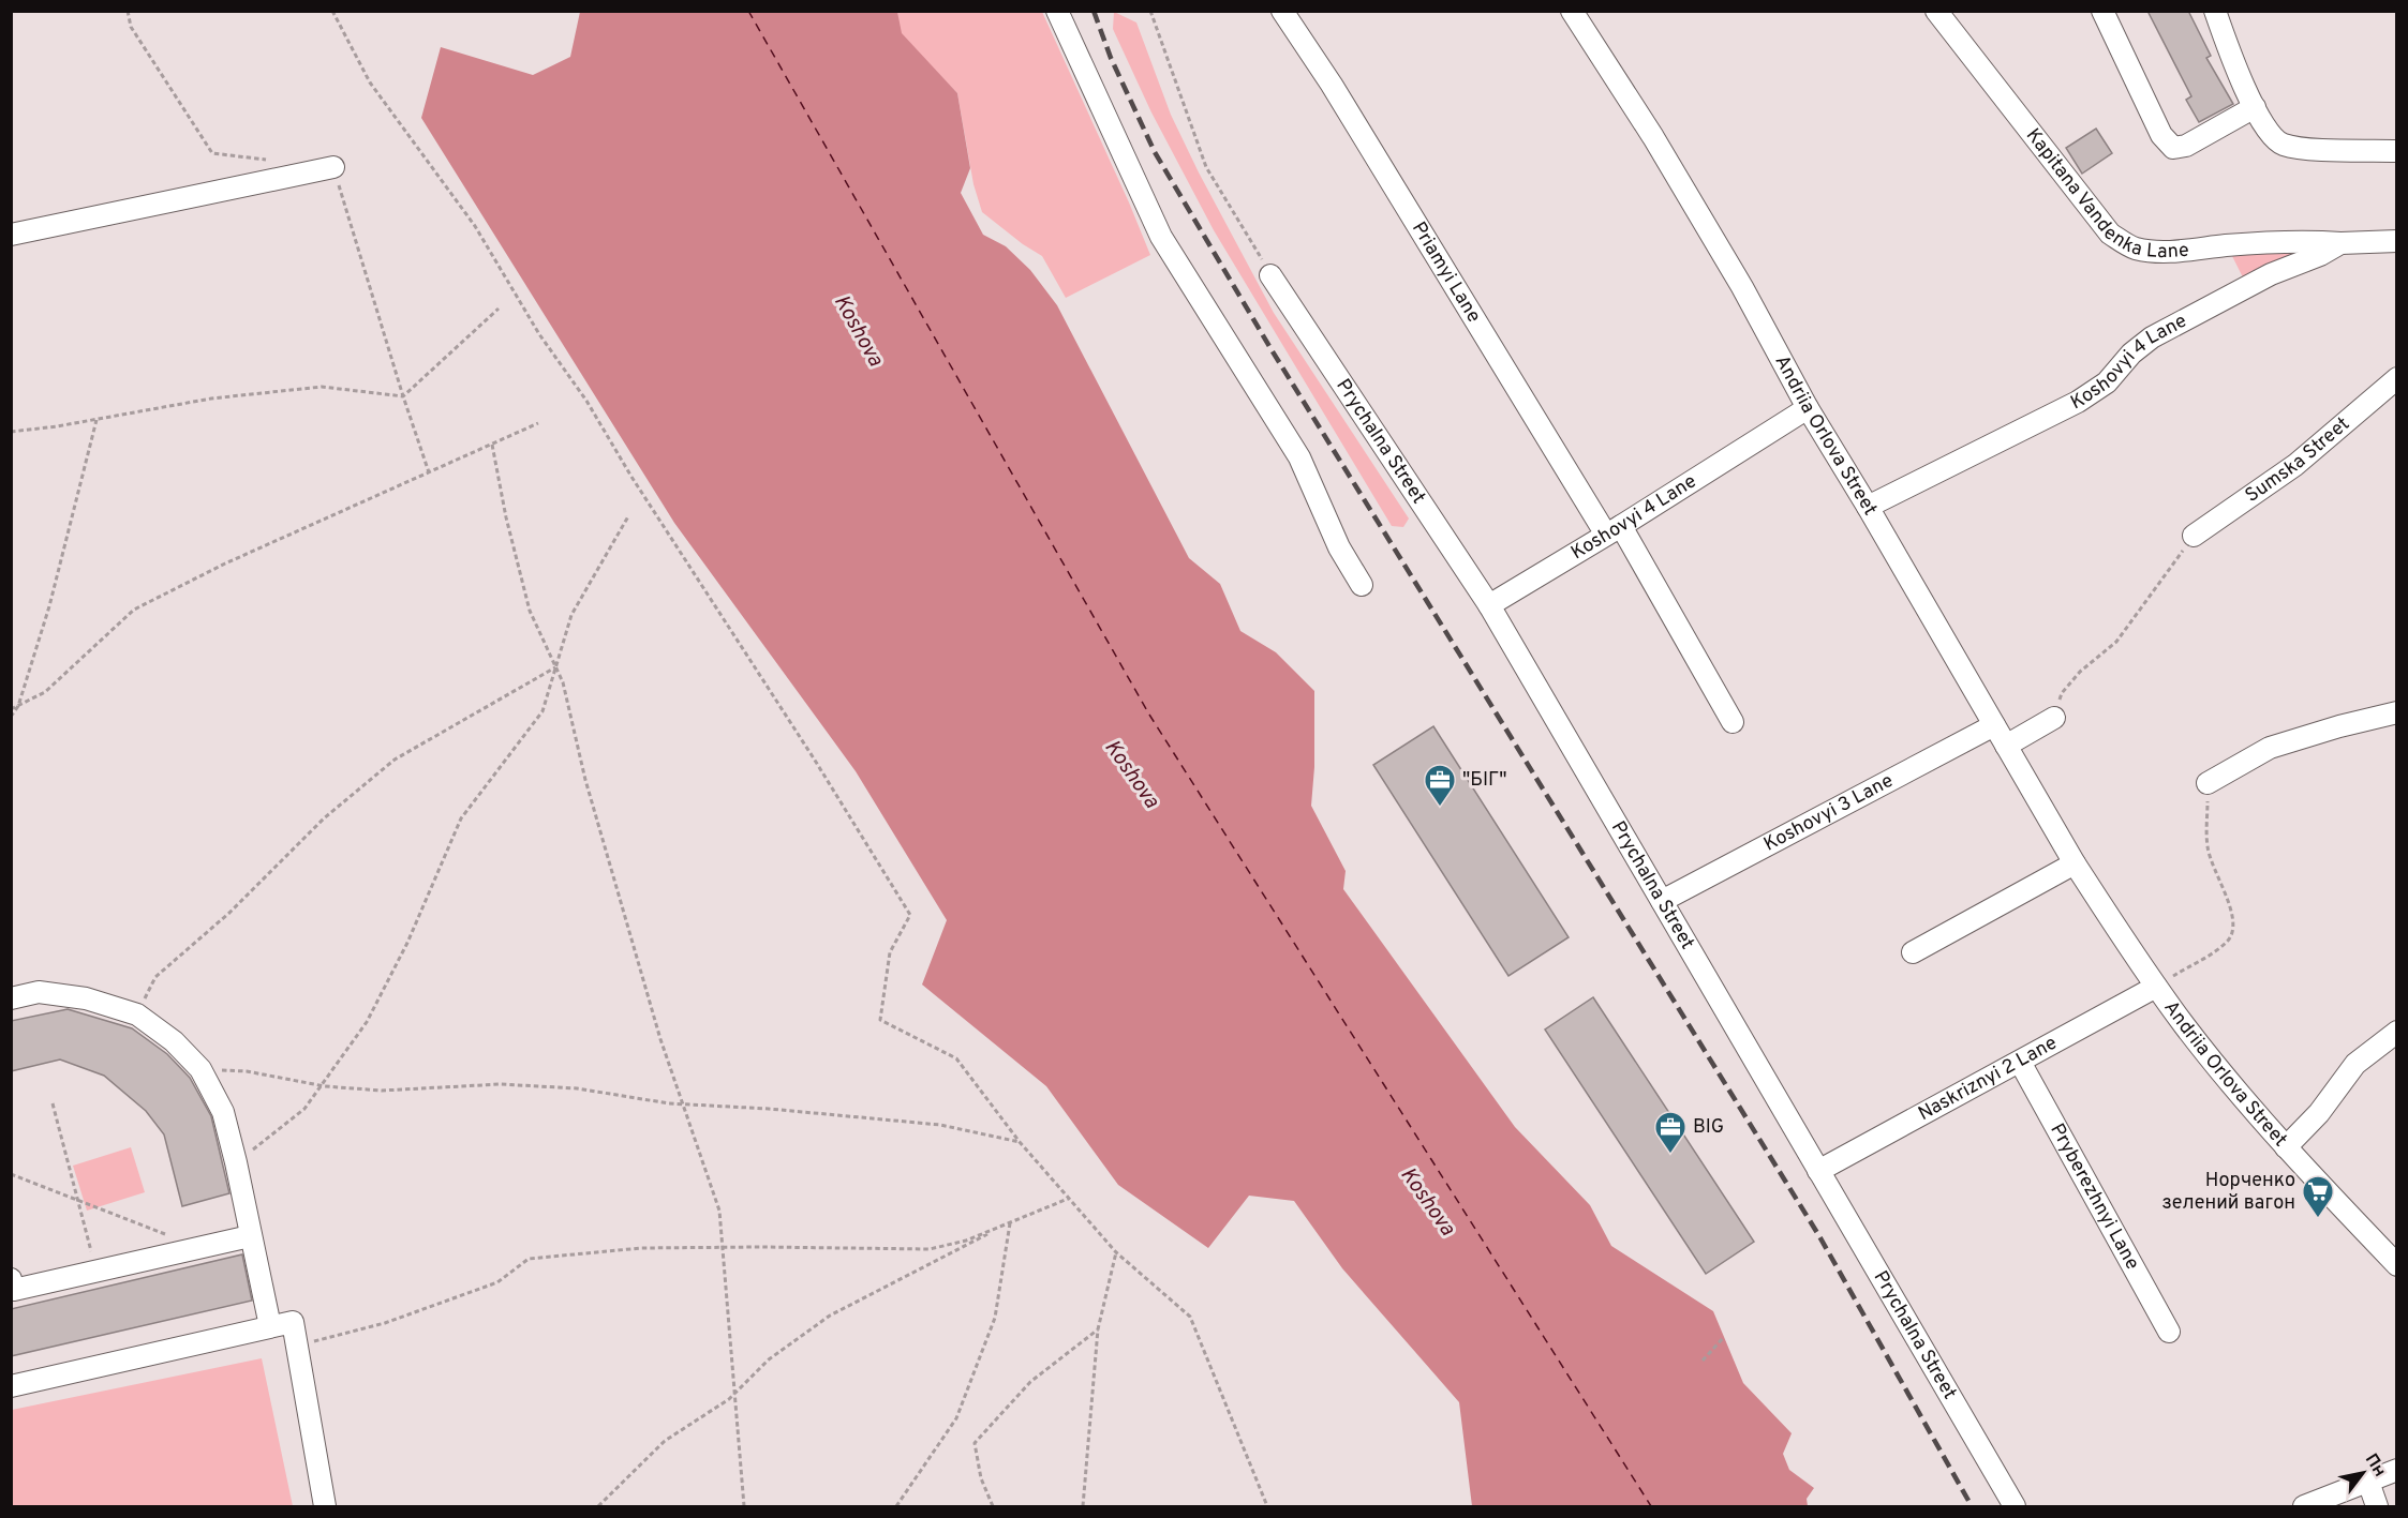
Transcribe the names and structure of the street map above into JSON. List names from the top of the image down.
{
  "streets": {
    "street": [
      "Kapitana Vandenka Lane",
      "Priamyi Lane",
      "Koshovyi 4 Lane",
      "Andriia Orlova Street",
      "Prychalna Street",
      "Sumska Street",
      "Koshovyi 3 Lane",
      "Naskriznyi 2 Lane",
      "Pryberezhnyi Lane"
    ]
  },
  "crossings": [
    ["Kapitana Vandenka Lane", "Koshovyi 4 Lane"],
    ["Priamyi Lane", "Koshovyi 4 Lane"],
    ["Koshovyi 4 Lane", "Andriia Orlova Street"],
    ["Koshovyi 4 Lane", "Prychalna Street"],
    ["Andriia Orlova Street", "Koshovyi 3 Lane"],
    ["Andriia Orlova Street", "Naskriznyi 2 Lane"],
    ["Prychalna Street", "Koshovyi 3 Lane"],
    ["Prychalna Street", "Naskriznyi 2 Lane"],
    ["Naskriznyi 2 Lane", "Pryberezhnyi Lane"]
  ],
  "water": ["Koshova"],
  "places": {
    "office": ["\"БІГ\"", "BIG"],
    "supermarket": ["Норченко зелений вагон"]
  },
  "north": "top right"
}
